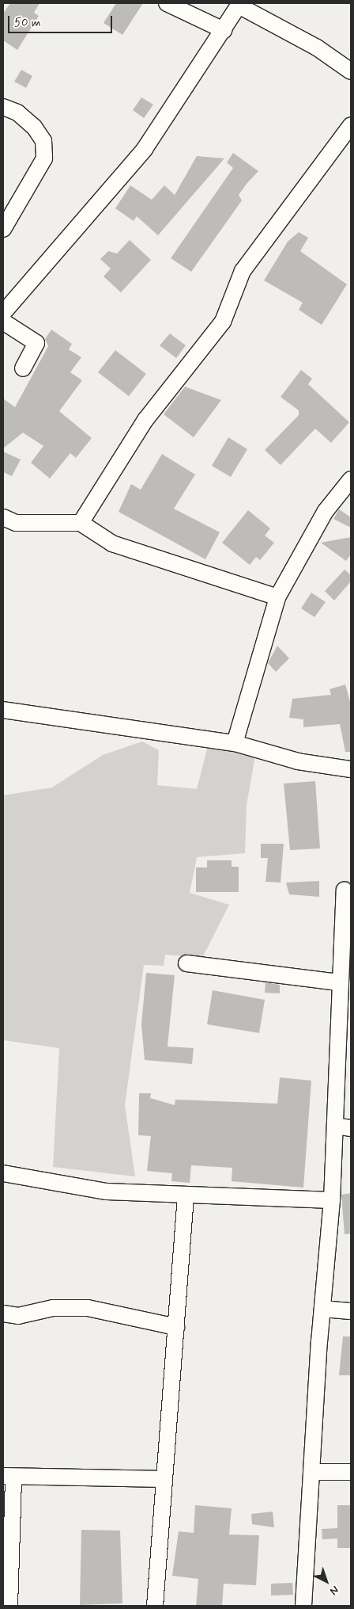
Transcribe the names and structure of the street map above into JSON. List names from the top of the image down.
{
  "scale_bar": "50 m",
  "north": "bottom right"
}
